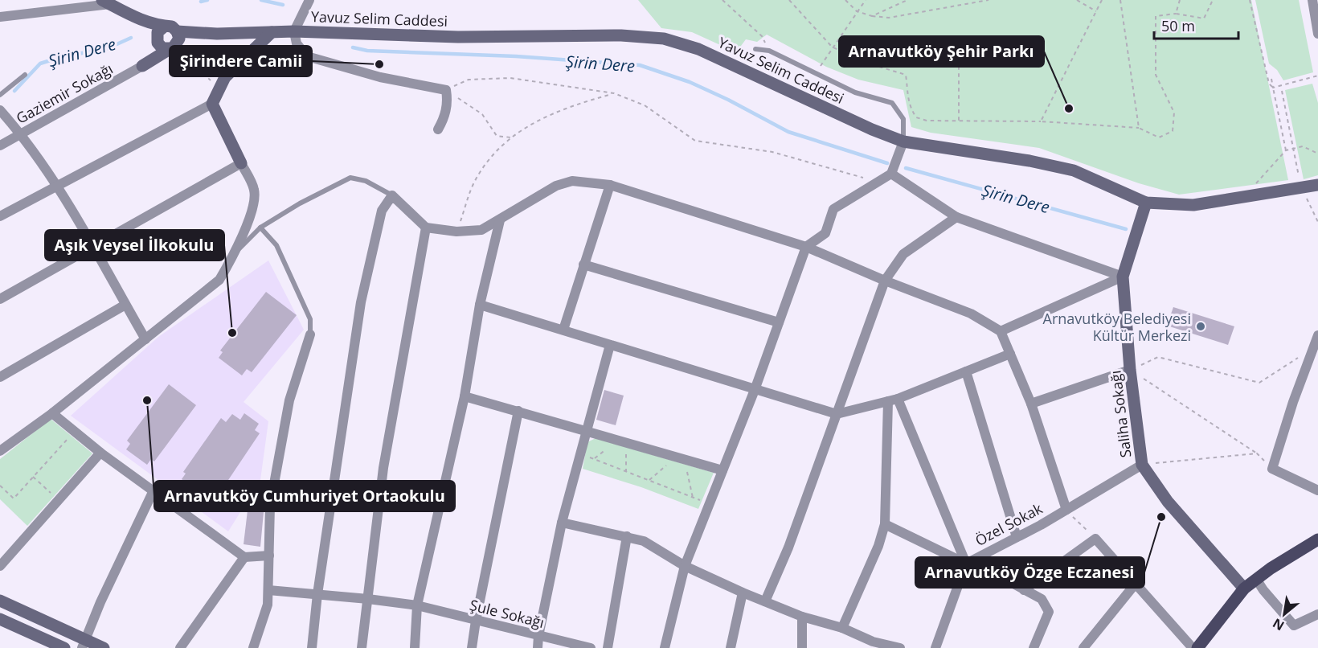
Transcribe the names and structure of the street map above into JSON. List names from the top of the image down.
{
  "streets": {
    "main road": ["Yavuz Selim Caddesi", "Saliha Sokağı"],
    "street": ["Gaziemir Sokağı", "Özel Sokak", "Şule Sokağı"]
  },
  "crossings": [
    ["Yavuz Selim Caddesi", "Saliha Sokağı"],
    ["Saliha Sokağı", "Özel Sokak"]
  ],
  "water": ["Şirin Dere"],
  "places": [
    "Şirindere Camii",
    "Arnavutköy Şehir Parkı",
    "Arnavutköy Belediyesi Kültür Merkezi",
    "Aşık Veysel İlkokulu",
    "Arnavutköy Cumhuriyet Ortaokulu",
    "Arnavutköy Özge Eczanesi"
  ],
  "scale_bar": "50 m",
  "north": "bottom left"
}
